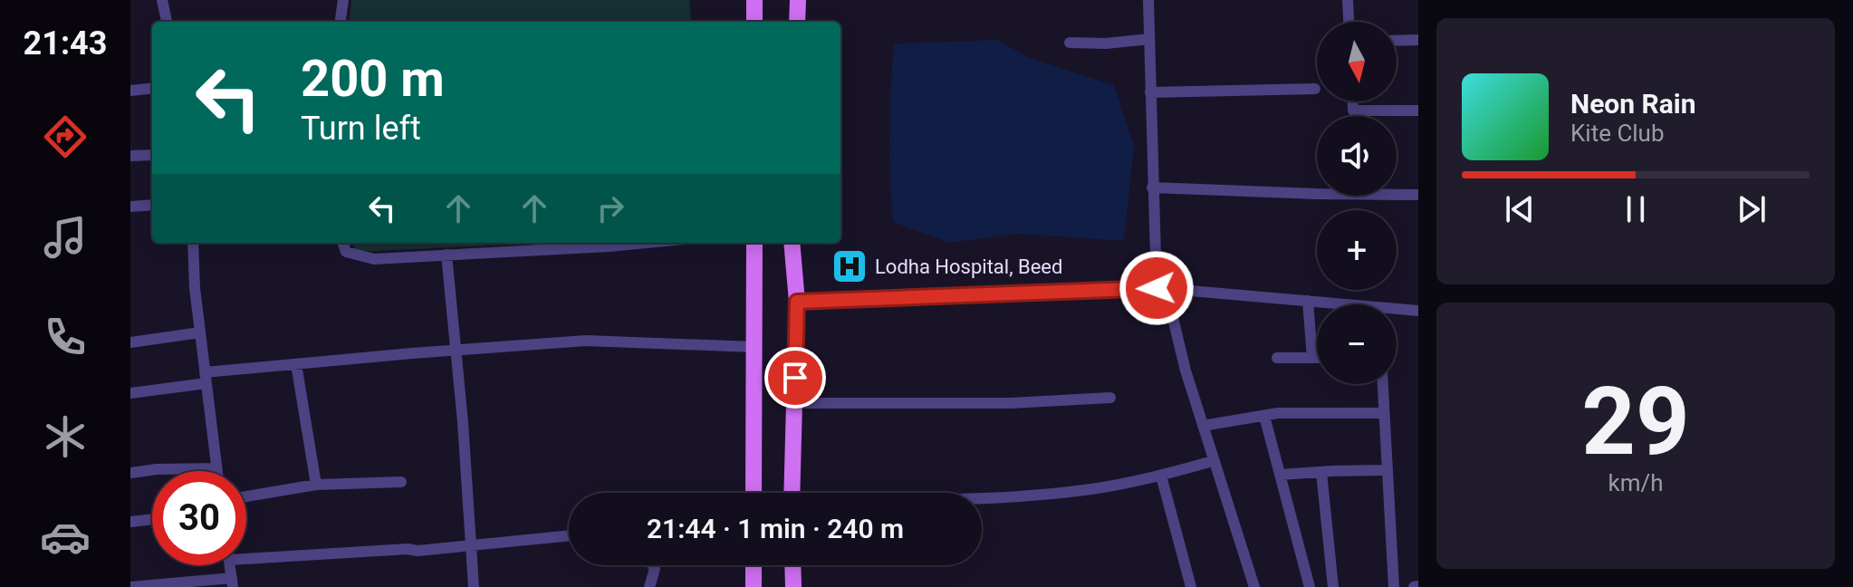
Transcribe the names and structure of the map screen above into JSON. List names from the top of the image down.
{
  "places": {
    "hospital": ["Lodha Hospital, Beed"]
  },
  "north": "bottom",
  "page": {
    "tabs": "21:43",
    "map_buttons": ["+", "−"],
    "turn": ["200 m", "Turn left"],
    "song": ["Neon Rain", "Kite Club"],
    "tile": ["29", "km/h"],
    "limit": "30",
    "trip": "21:44 · 1 min · 240 m"
  }
}
